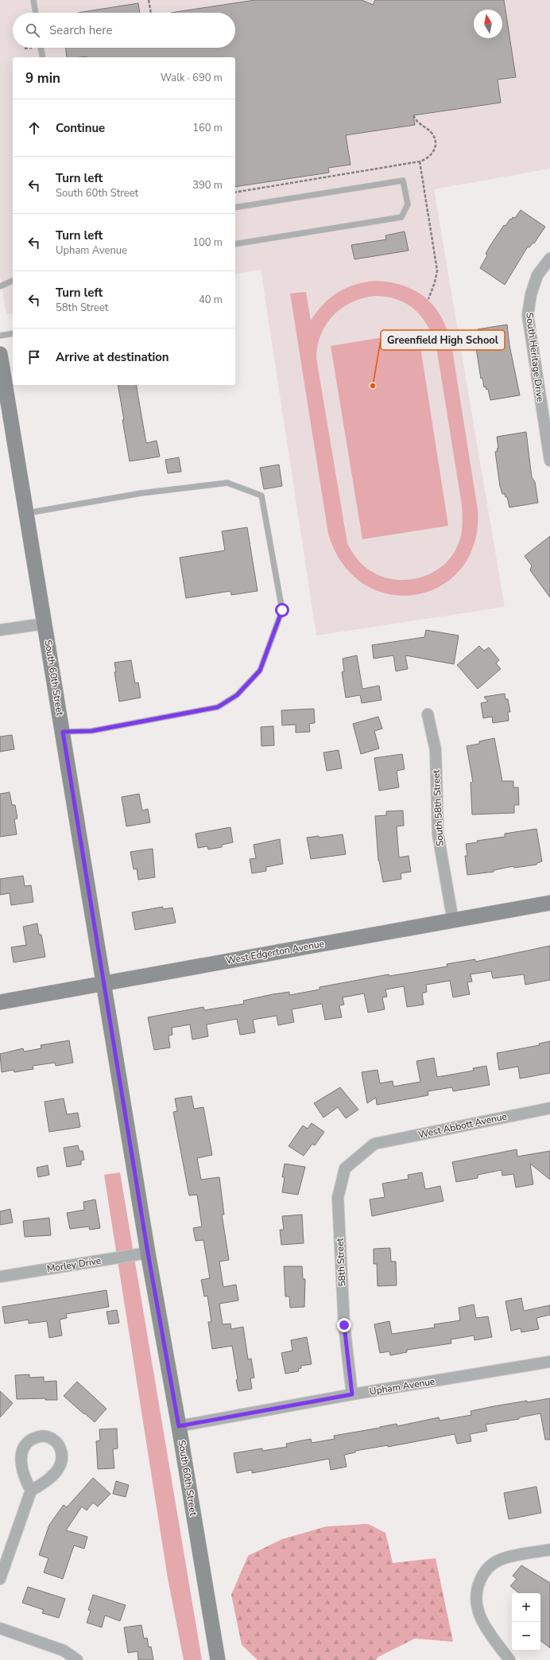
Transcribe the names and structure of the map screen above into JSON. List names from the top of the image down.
{
  "streets": {
    "street": [
      "South Heritage Drive",
      "South 60th Street",
      "South 58th Street",
      "West Edgerton Avenue",
      "West Abbott Avenue",
      "58th Street",
      "Morley Drive",
      "Upham Avenue"
    ]
  },
  "crossings": [
    ["South 60th Street", "West Edgerton Avenue"],
    ["South 60th Street", "Morley Drive"],
    ["South 60th Street", "Upham Avenue"],
    ["South 58th Street", "West Edgerton Avenue"],
    ["West Abbott Avenue", "58th Street"],
    ["58th Street", "Upham Avenue"]
  ],
  "places": ["Greenfield High School"],
  "north": "top",
  "page": {
    "search": "Search here",
    "heading": ["9 min", "Walk · 690 m"],
    "list": [
      ["Continue", "160 m"],
      ["Turn left", "South 60th Street", "390 m"],
      ["Turn left", "Upham Avenue", "100 m"],
      ["Turn left", "58th Street", "40 m"],
      "Arrive at destination"
    ],
    "map_buttons": ["+", "−"]
  }
}
